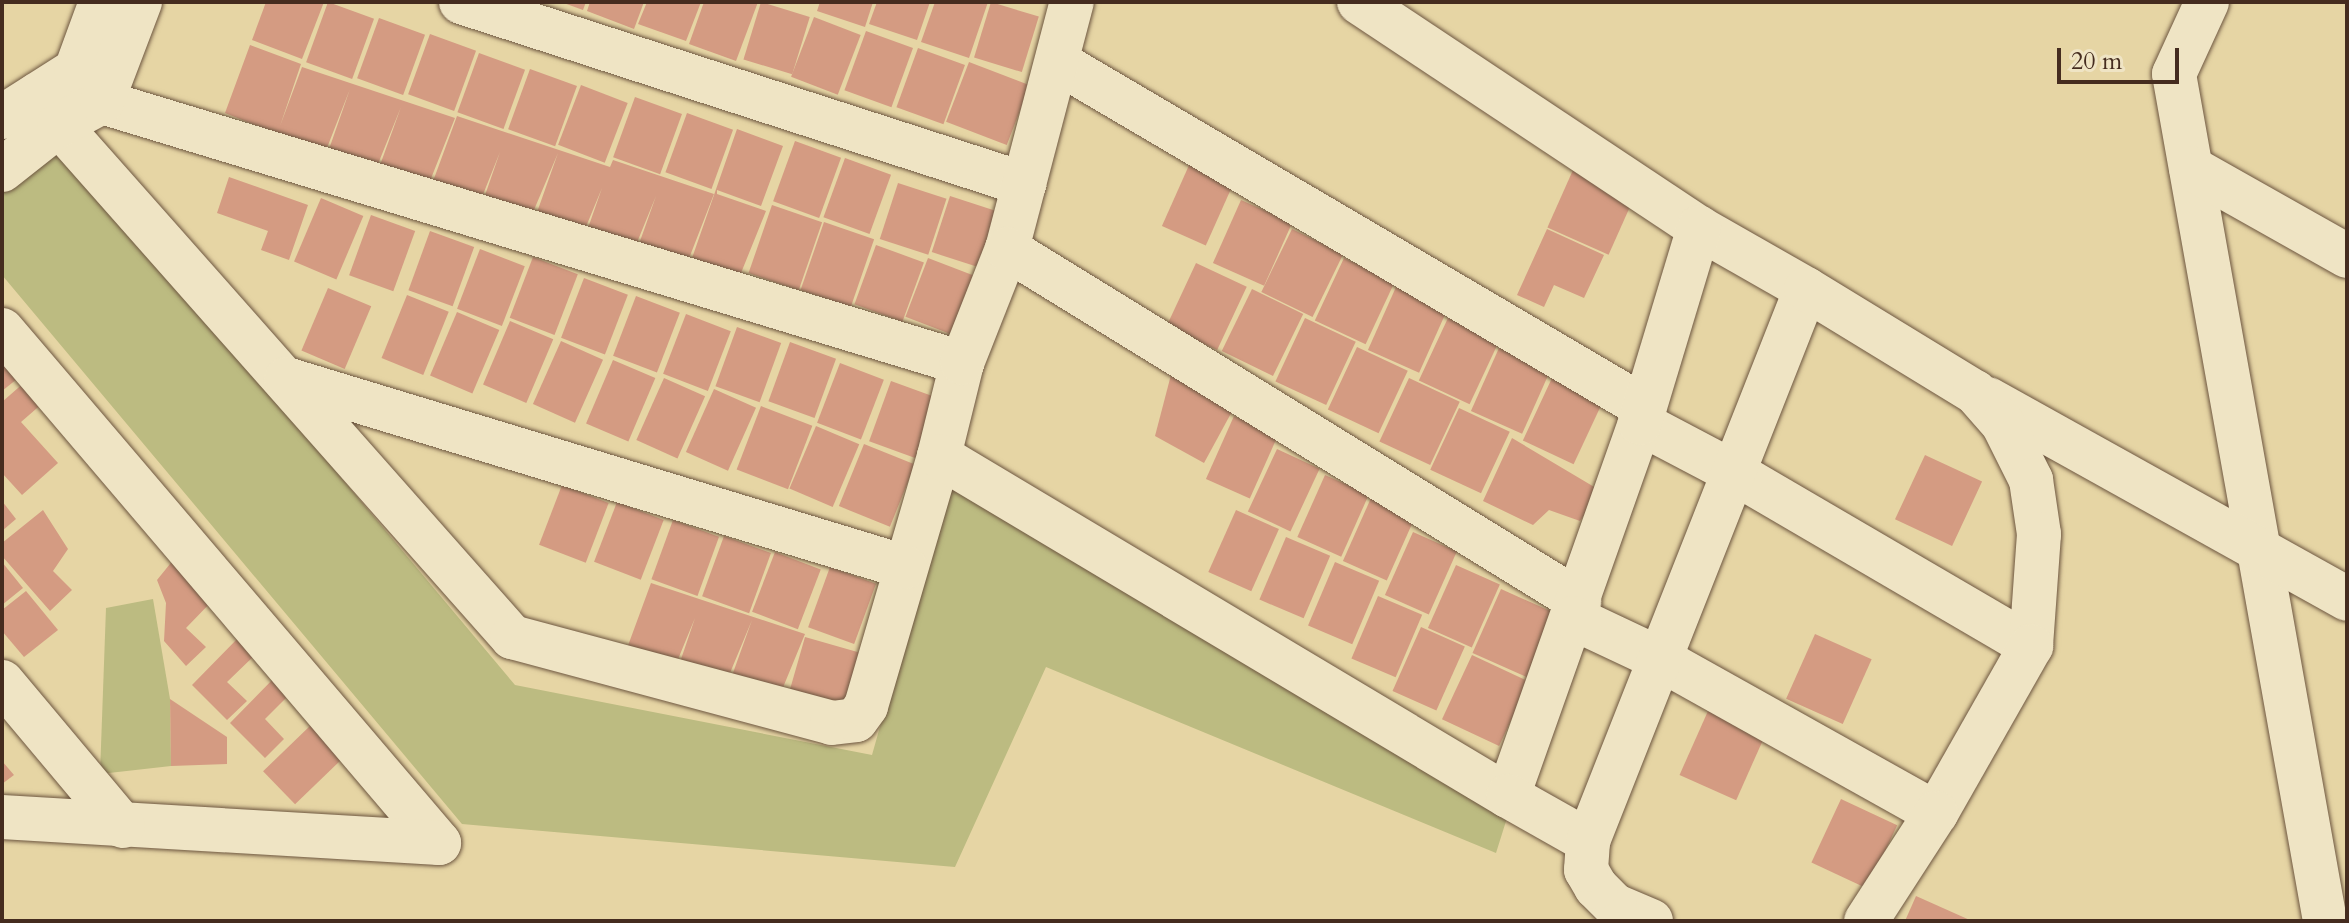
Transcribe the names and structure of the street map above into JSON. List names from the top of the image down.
{
  "scale_bar": "20 m"
}
